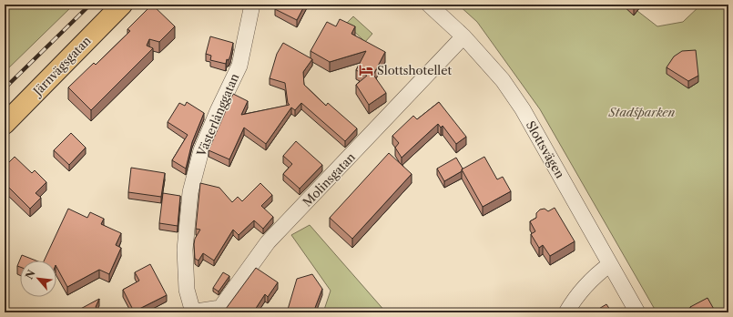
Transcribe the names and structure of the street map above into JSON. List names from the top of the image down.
{
  "streets": {
    "main road": ["Järnvägsgatan"],
    "street": ["Västerlånggatan", "Slottsvägen", "Molinsgatan"]
  },
  "crossings": [
    ["Västerlånggatan", "Molinsgatan"],
    ["Slottsvägen", "Molinsgatan"]
  ],
  "parks": ["Stadsparken"],
  "places": {
    "hotel": ["Slottshotellet"]
  },
  "north": "top left"
}
